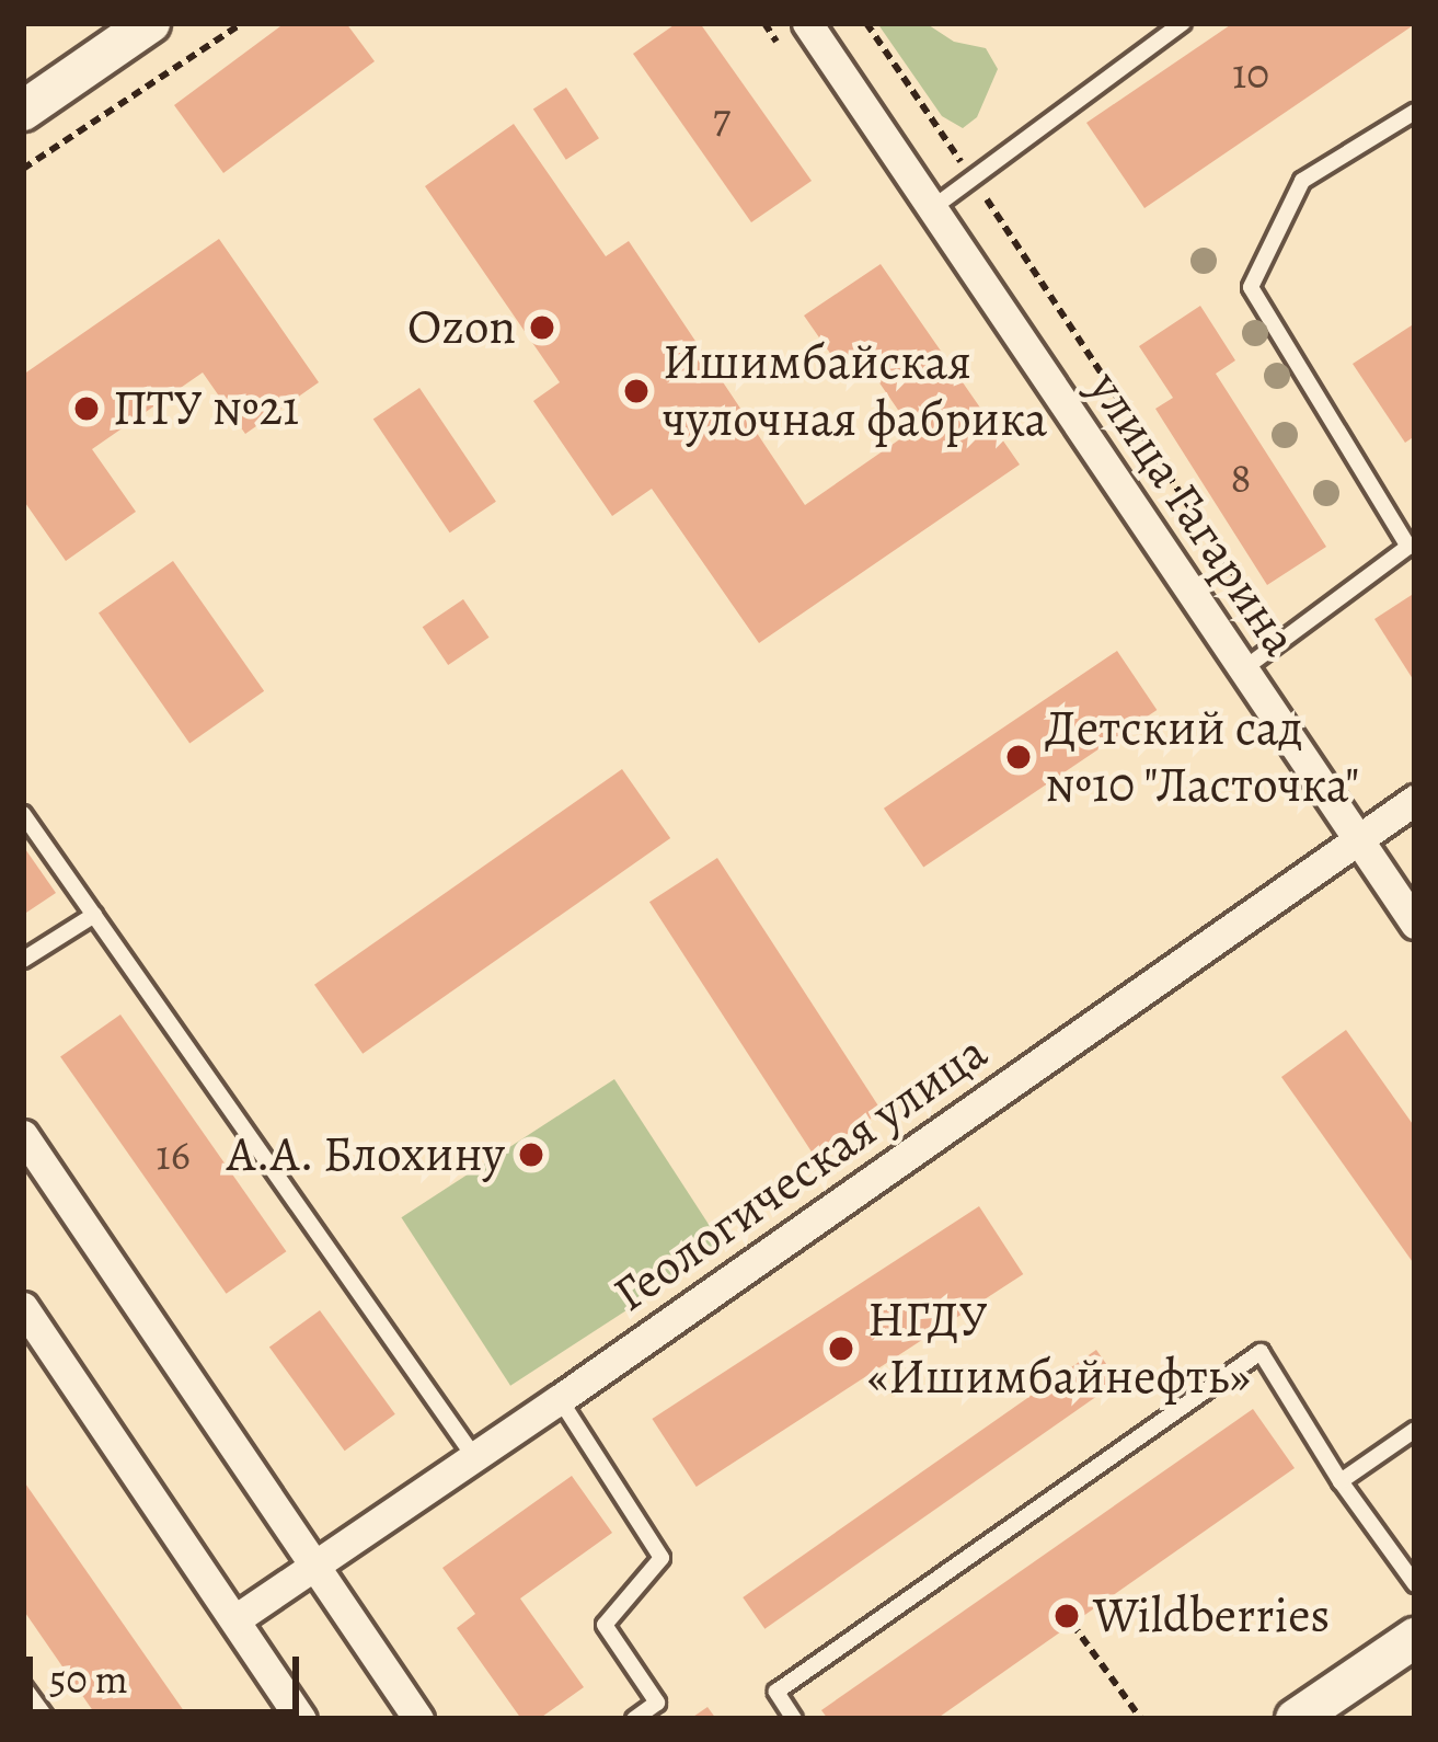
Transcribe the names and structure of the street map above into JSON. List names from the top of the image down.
{
  "streets": {
    "street": ["улица Гагарина", "Геологическая улица"]
  },
  "crossings": [
    ["улица Гагарина", "Геологическая улица"]
  ],
  "places": [
    "Ozon",
    "Ишимбайская чулочная фабрика",
    "ПТУ №21",
    "Детский сад №10 \"Ласточка\"",
    "А.А. Блохину",
    "НГДУ «Ишимбайнефть»",
    "Wildberries"
  ],
  "house_numbers": [
    "10",
    "7",
    "8",
    "16"
  ],
  "scale_bar": "50 m"
}
